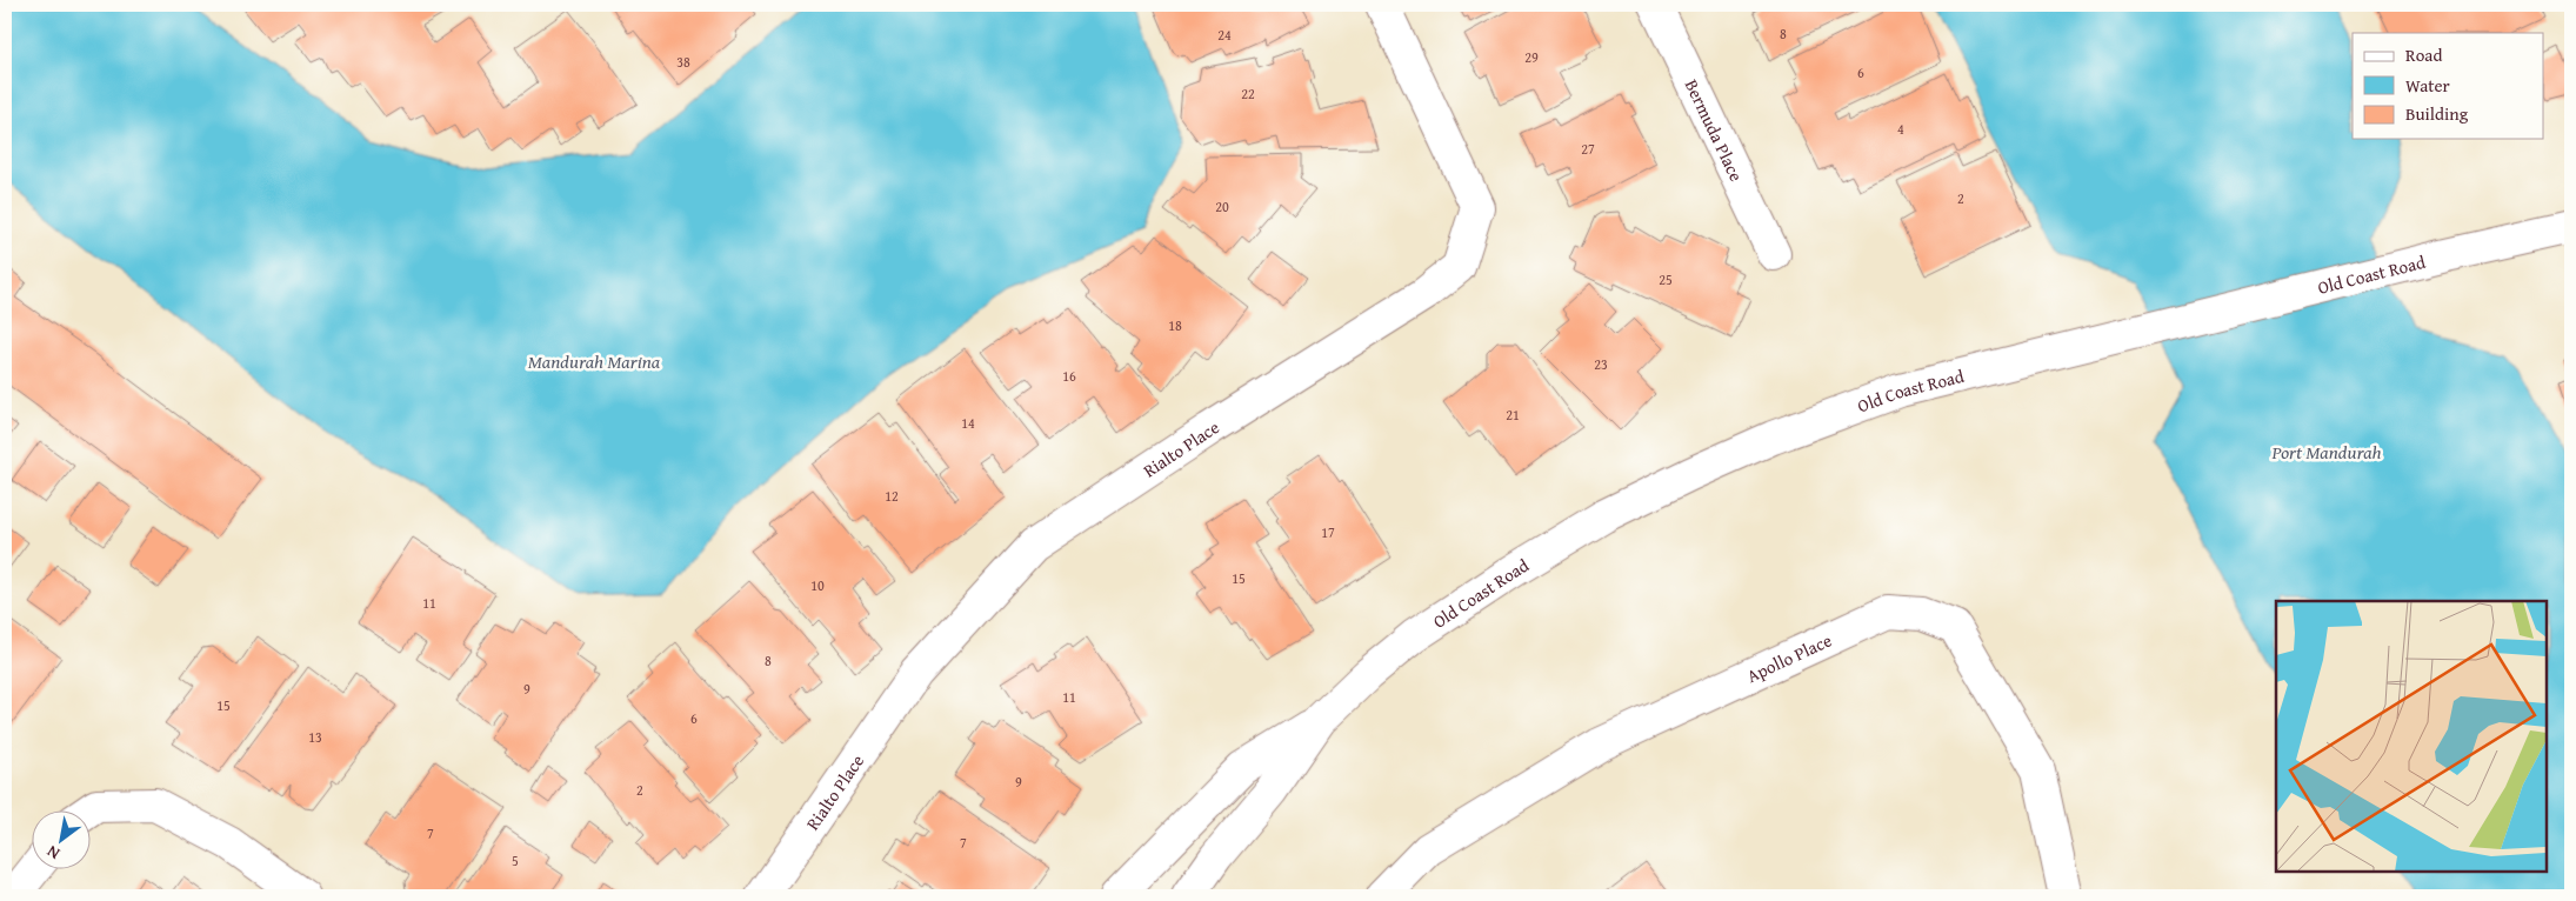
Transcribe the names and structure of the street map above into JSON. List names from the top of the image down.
{
  "streets": {
    "street": [
      "Bermuda Place",
      "Old Coast Road",
      "Rialto Place",
      "Apollo Place"
    ]
  },
  "water": ["Mandurah Marina", "Port Mandurah"],
  "house_numbers": [
    "8",
    "24",
    "29",
    "38",
    "6",
    "22",
    "4",
    "27",
    "2",
    "20",
    "25",
    "18",
    "23",
    "16",
    "21",
    "14",
    "12",
    "17",
    "15",
    "10",
    "11",
    "8",
    "9",
    "11",
    "15",
    "6",
    "13",
    "9",
    "2",
    "7",
    "7",
    "5"
  ],
  "legend": ["Road", "Water", "Building"],
  "north": "bottom left"
}
